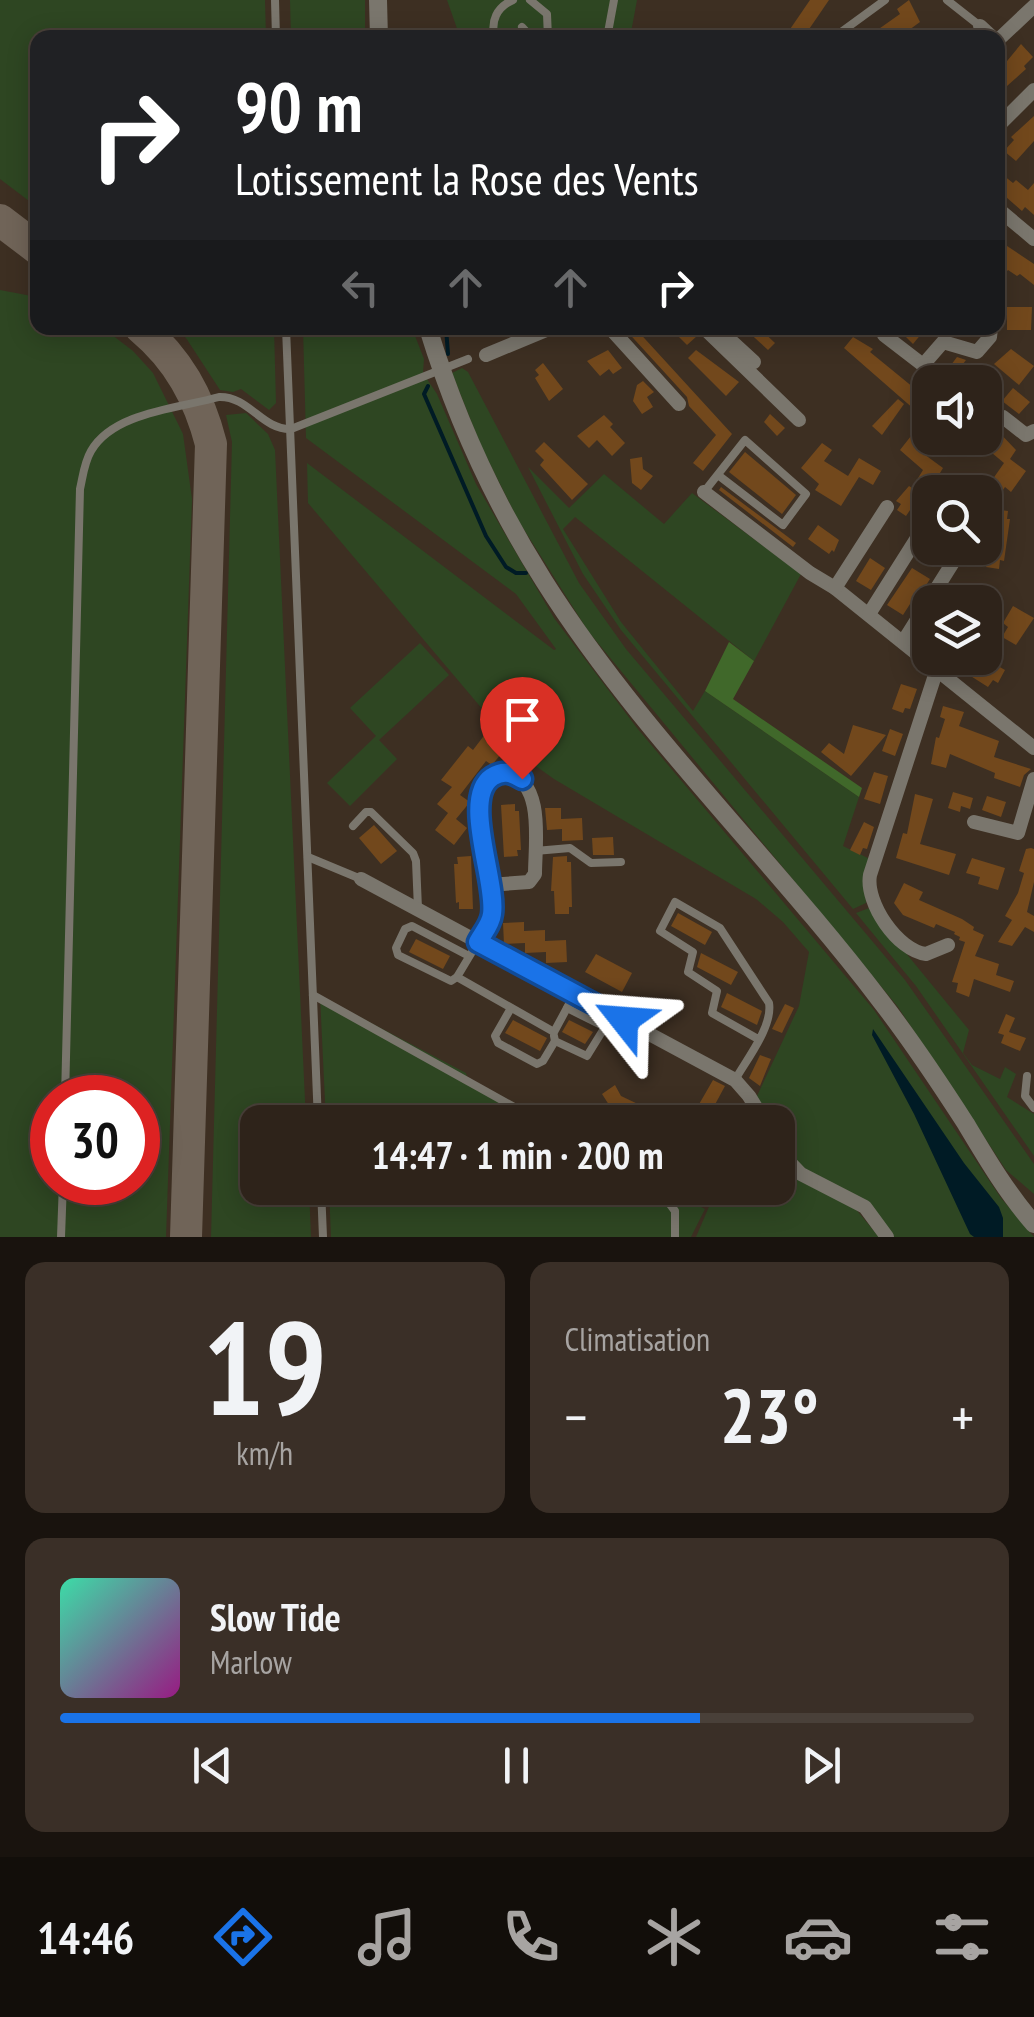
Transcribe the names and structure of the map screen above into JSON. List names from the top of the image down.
{
  "page": {
    "turn": ["90 m", "Lotissement la Rose des Vents"],
    "limit": "30",
    "trip": "14:47 · 1 min · 200 m",
    "tile": [
      ["19", "km/h"],
      "Climatisation"
    ],
    "heat": ["−", "23°", "+"],
    "song": ["Slow Tide", "Marlow"],
    "tabs": "14:46"
  }
}
